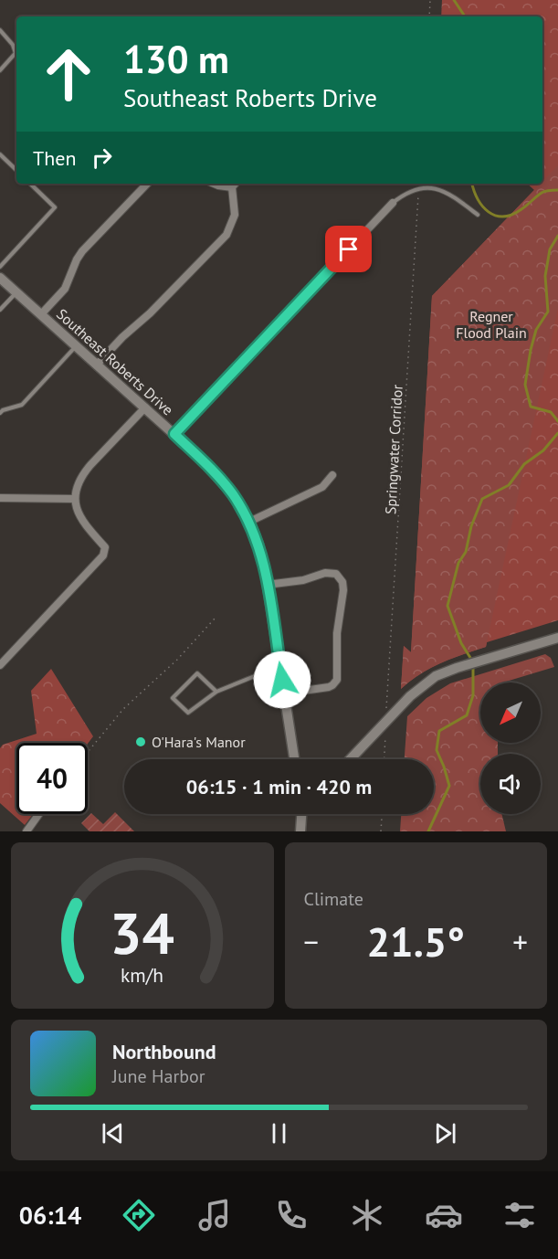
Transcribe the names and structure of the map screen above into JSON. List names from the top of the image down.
{
  "streets": {
    "street": ["Southeast Roberts Drive"],
    "path": ["Springwater Corridor"]
  },
  "parks": ["Regner Flood Plain"],
  "places": ["O'Hara's Manor"],
  "north": "bottom left",
  "page": {
    "turn": ["130 m", "Southeast Roberts Drive"],
    "then": "Then",
    "limit": "40",
    "trip": "06:15 · 1 min · 420 m",
    "tile": "Climate",
    "heat": ["−", "21.5°", "+"],
    "song": ["Northbound", "June Harbor"],
    "tabs": "06:14",
    "gauge": ["34", "km/h"]
  }
}
